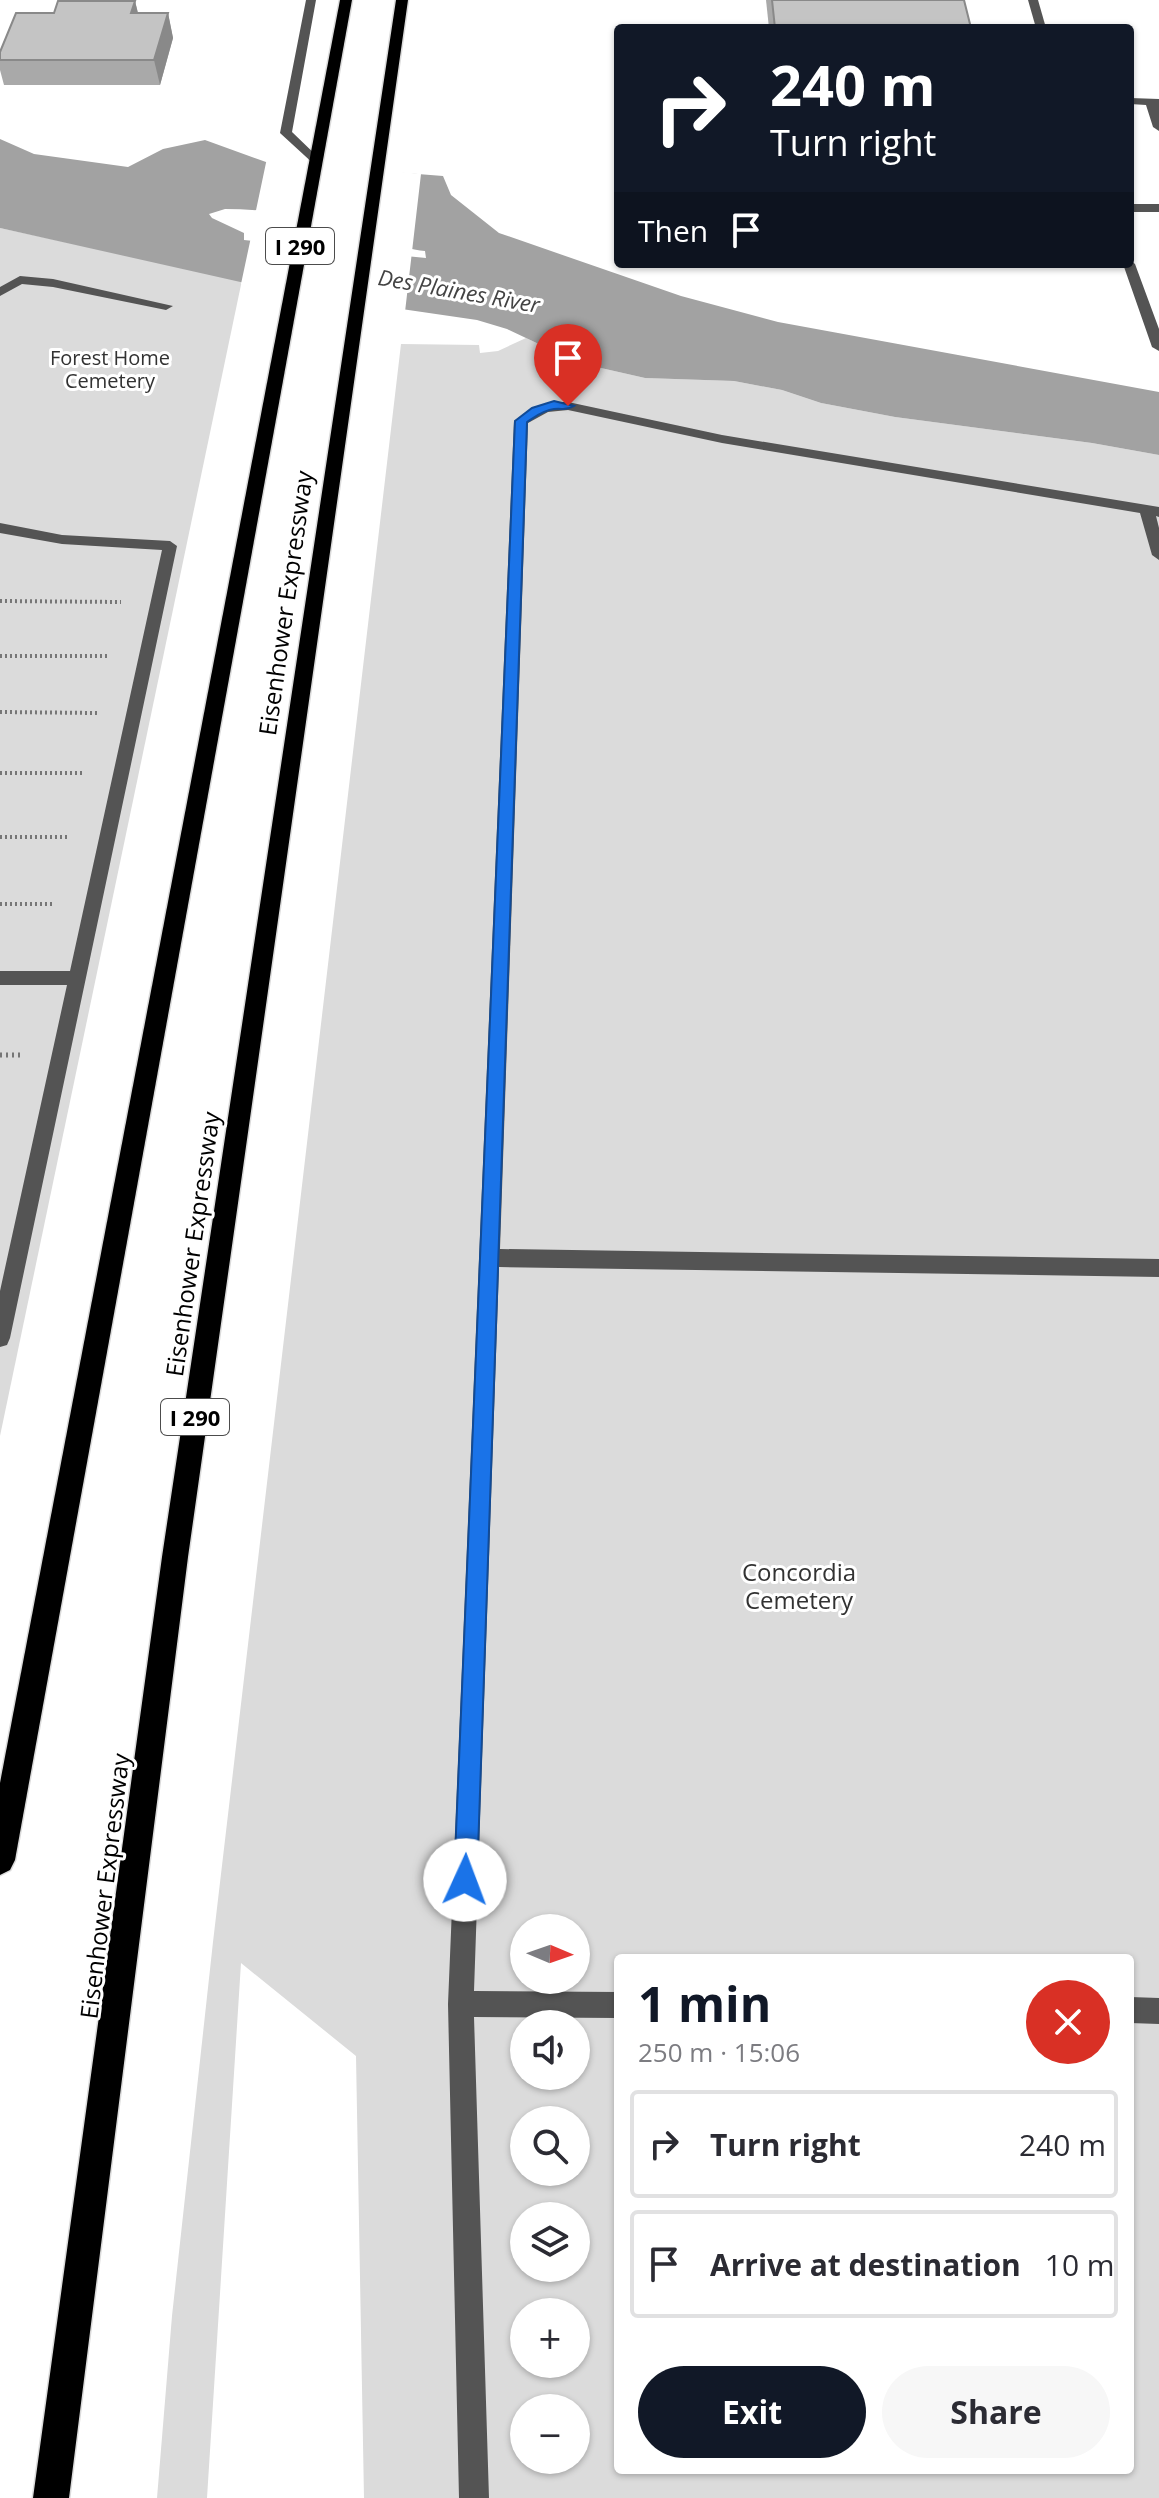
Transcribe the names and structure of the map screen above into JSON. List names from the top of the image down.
{
  "streets": {
    "highway": ["I 290", "Eisenhower Expressway"]
  },
  "water": ["Des Plaines River"],
  "parks": ["Forest Home Cemetery", "Concordia Cemetery"],
  "north": "right",
  "page": {
    "turn": ["240 m", "Turn right"],
    "then": "Then",
    "map_buttons": ["+", "−"],
    "heading": ["1 min", "250 m · 15:06"],
    "list": [
      {
        "name": "Turn right",
        "value": "240 m"
      },
      {
        "name": "Arrive at destination",
        "value": "10 m"
      }
    ],
    "buttons": ["Exit", "Share"]
  }
}
